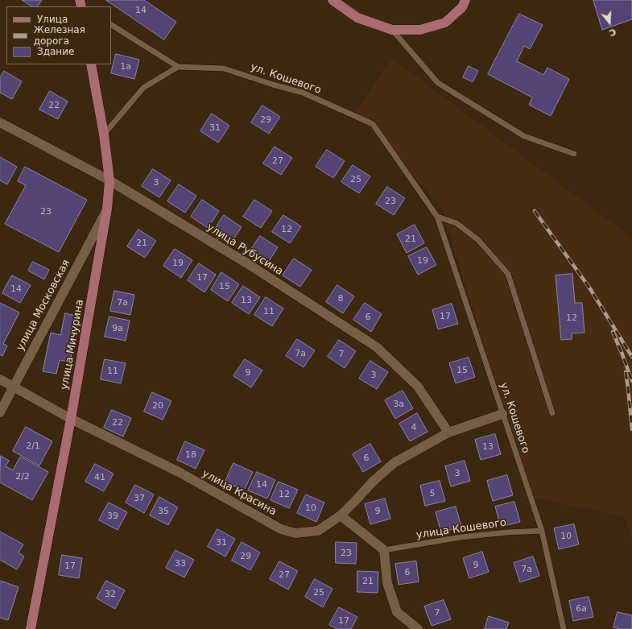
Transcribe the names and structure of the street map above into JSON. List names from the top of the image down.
{
  "streets": {
    "main road": ["улица Мичурина"],
    "street": ["улица Рубусина", "улица Московская", "улица Красина"],
    "lane": ["ул. Кошевого", "улица Кошевого"]
  },
  "crossings": [
    ["ул. Кошевого", "улица Красина"],
    ["ул. Кошевого", "улица Кошевого"],
    ["улица Рубусина", "улица Мичурина"],
    ["улица Рубусина", "улица Красина"],
    ["улица Московская", "улица Мичурина"],
    ["улица Московская", "улица Красина"],
    ["улица Мичурина", "улица Красина"]
  ],
  "house_numbers": [
    "14",
    "1а",
    "22",
    "29",
    "31",
    "27",
    "25",
    "3",
    "23",
    "23",
    "12",
    "21",
    "21",
    "19",
    "19",
    "17",
    "15",
    "14",
    "8",
    "13",
    "7а",
    "11",
    "17",
    "6",
    "12",
    "9а",
    "7а",
    "7",
    "15",
    "11",
    "9",
    "3",
    "3а",
    "20",
    "22",
    "4",
    "2/1",
    "13",
    "18",
    "6",
    "3",
    "2/2",
    "41",
    "14",
    "5",
    "12",
    "37",
    "10",
    "35",
    "9",
    "39",
    "10",
    "31",
    "23",
    "29",
    "33",
    "9",
    "17",
    "7а",
    "6",
    "27",
    "21",
    "25",
    "32",
    "6а",
    "7",
    "17"
  ],
  "legend": ["Улица", "Железная дорога", "Здание"],
  "north": "bottom"
}
